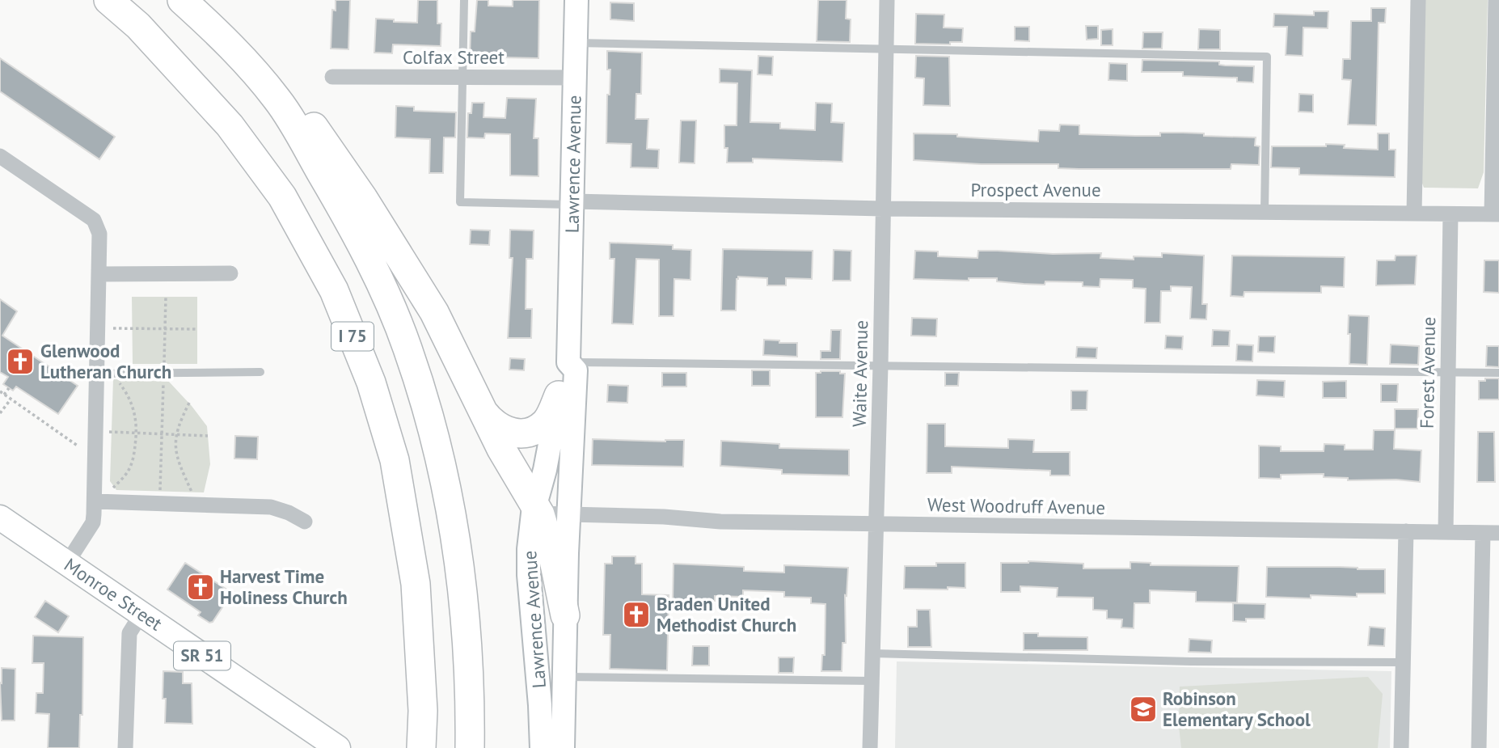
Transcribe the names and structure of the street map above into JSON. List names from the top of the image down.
{
  "streets": {
    "highway": ["I 75"],
    "main road": ["Monroe Street", "SR 51"],
    "street": [
      "Colfax Street",
      "Lawrence Avenue",
      "Prospect Avenue",
      "Forest Avenue",
      "Waite Avenue",
      "West Woodruff Avenue"
    ]
  },
  "crossings": [
    ["Colfax Street", "Lawrence Avenue"],
    ["Lawrence Avenue", "Prospect Avenue"],
    ["Lawrence Avenue", "West Woodruff Avenue"],
    ["Prospect Avenue", "Forest Avenue"],
    ["Prospect Avenue", "Waite Avenue"],
    ["Forest Avenue", "West Woodruff Avenue"],
    ["Waite Avenue", "West Woodruff Avenue"]
  ],
  "places": {
    "church": ["Glenwood Lutheran Church", "Harvest Time Holiness Church", "Braden United Methodist Church"],
    "school or university": ["Robinson Elementary School"]
  }
}
